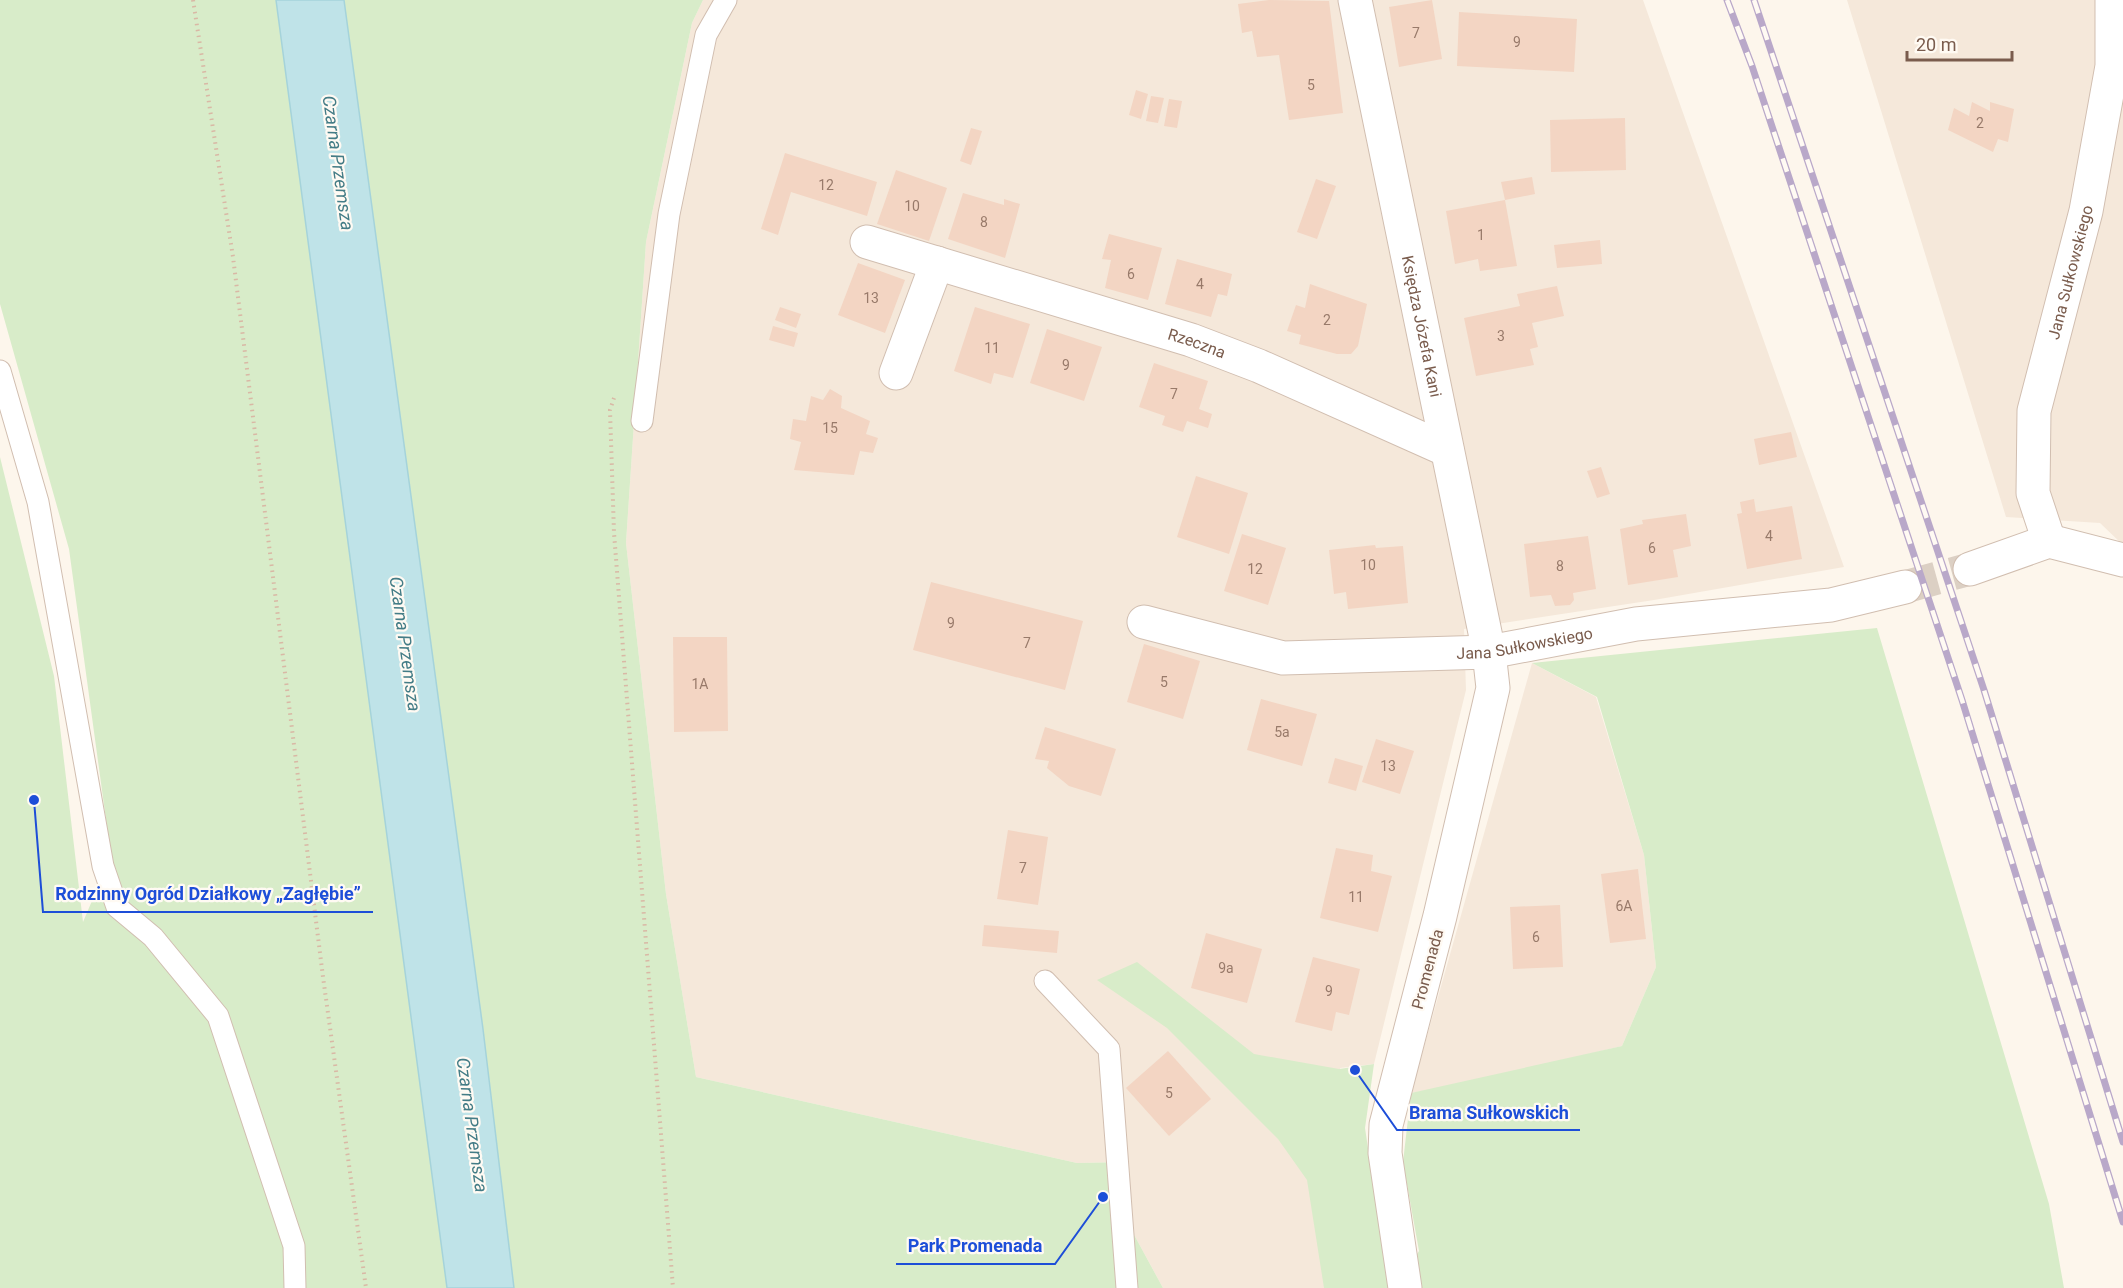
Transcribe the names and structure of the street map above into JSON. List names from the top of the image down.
{
  "streets": {
    "street": [
      "Jana Sułkowskiego",
      "Księdza Józefa Kani",
      "Rzeczna",
      "Promenada"
    ]
  },
  "crossings": [
    ["Jana Sułkowskiego", "Księdza Józefa Kani"],
    ["Jana Sułkowskiego", "Promenada"],
    ["Księdza Józefa Kani", "Rzeczna"],
    ["Księdza Józefa Kani", "Promenada"]
  ],
  "water": ["Czarna Przemsza"],
  "places": ["Rodzinny Ogród Działkowy „Zagłębie”", "Brama Sułkowskich", "Park Promenada"],
  "house_numbers": [
    "7",
    "9",
    "5",
    "2",
    "12",
    "10",
    "8",
    "1",
    "6",
    "4",
    "13",
    "2",
    "3",
    "11",
    "9",
    "7",
    "15",
    "4",
    "6",
    "10",
    "8",
    "12",
    "9",
    "7",
    "5",
    "1A",
    "5a",
    "13",
    "7",
    "11",
    "6A",
    "6",
    "9a",
    "9",
    "5"
  ],
  "scale_bar": "20 m"
}
